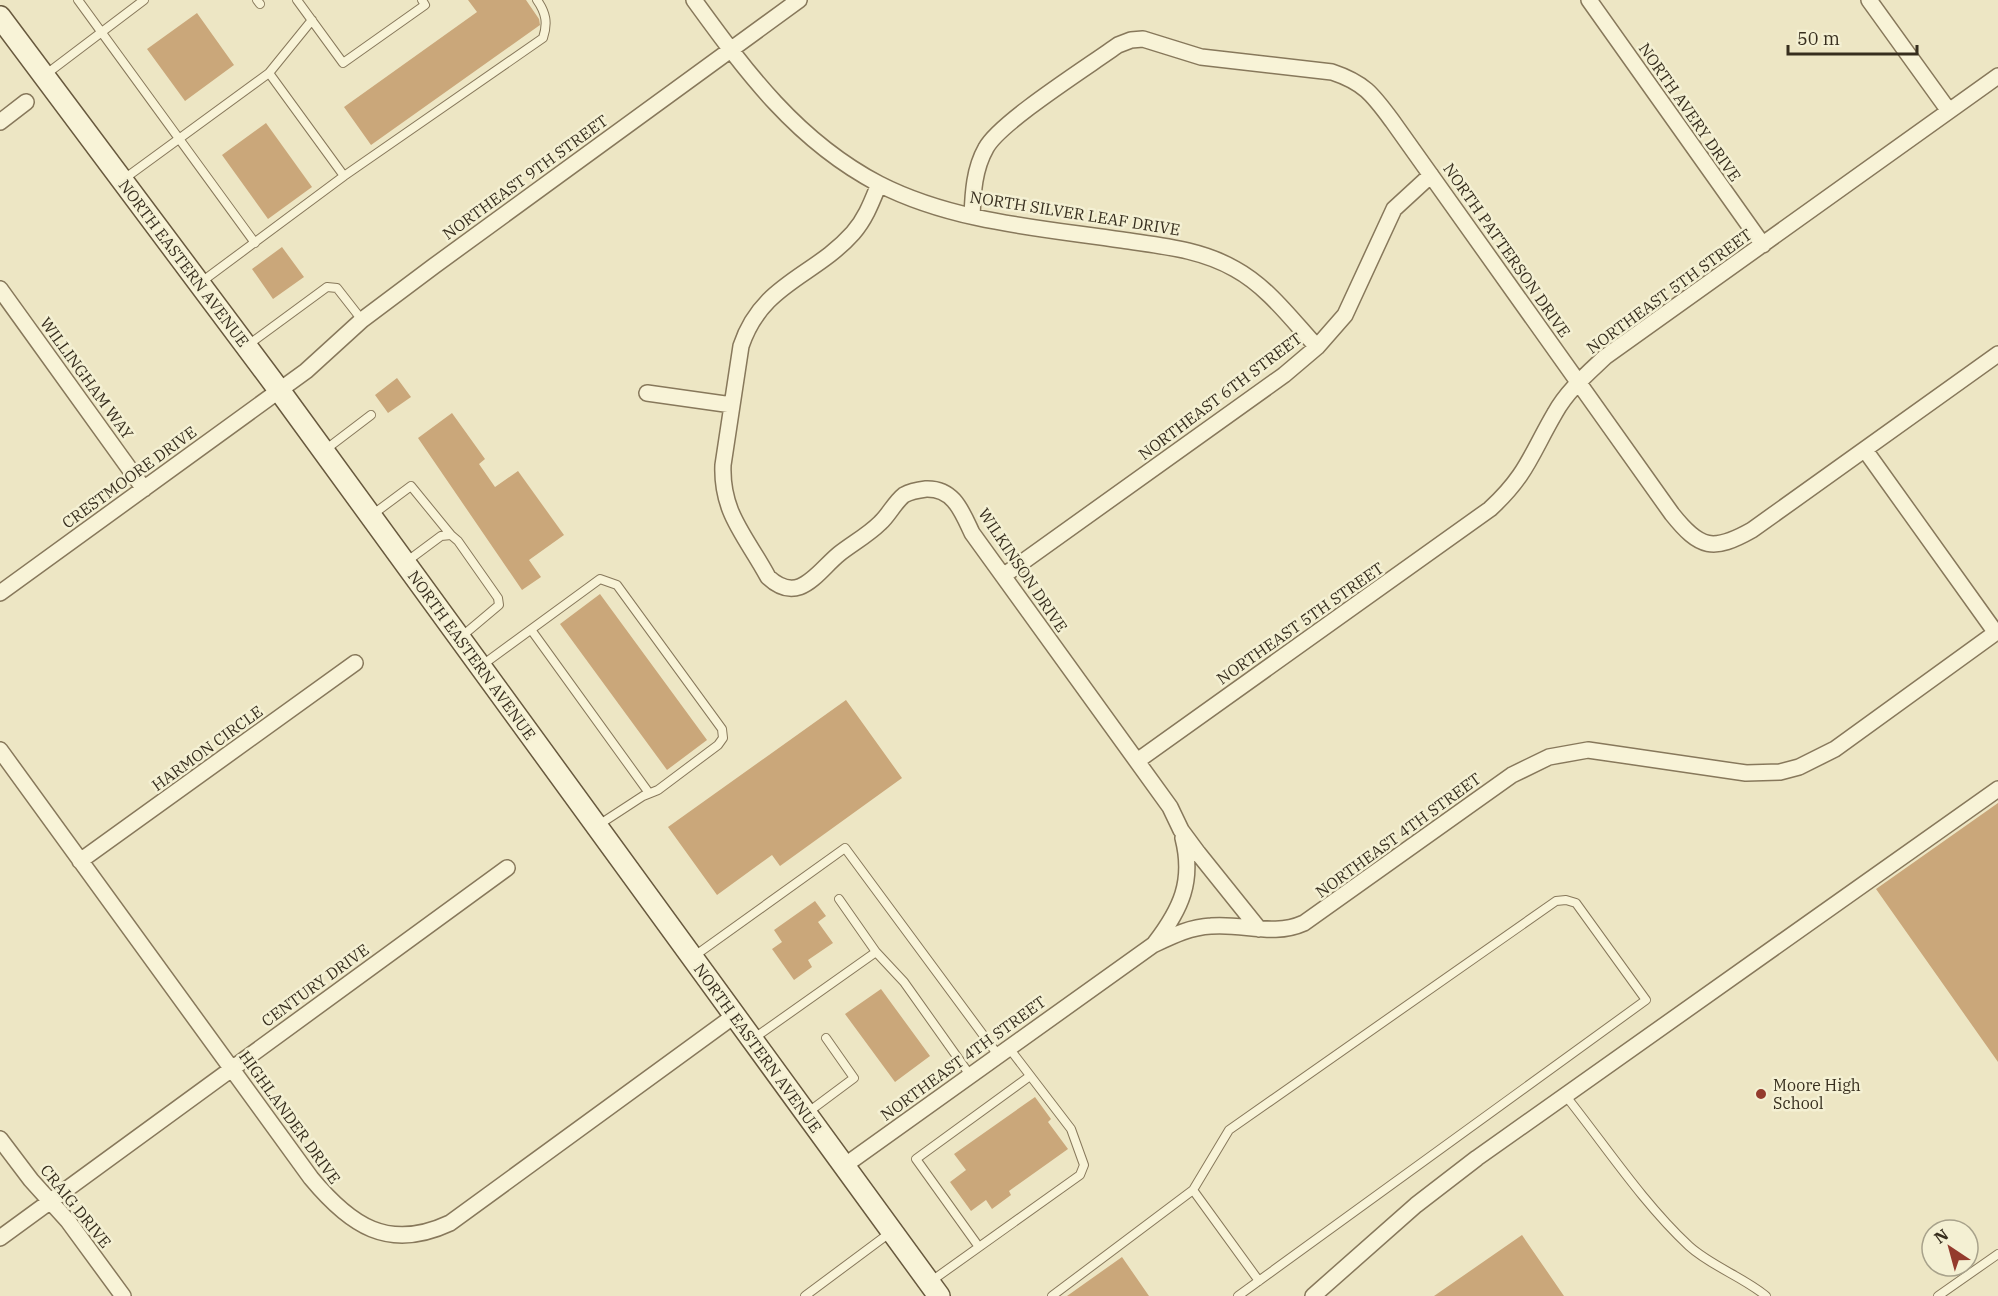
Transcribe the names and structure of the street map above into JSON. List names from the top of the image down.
{
  "streets": {
    "main road": ["NORTH EASTERN AVENUE"],
    "street": [
      "NORTH AVERY DRIVE",
      "NORTHEAST 9TH STREET",
      "NORTH SILVER LEAF DRIVE",
      "NORTH PATTERSON DRIVE",
      "NORTHEAST 5TH STREET",
      "WILLINGHAM WAY",
      "NORTHEAST 6TH STREET",
      "CRESTMOORE DRIVE",
      "WILKINSON DRIVE",
      "HARMON CIRCLE",
      "NORTHEAST 4TH STREET",
      "CENTURY DRIVE",
      "HIGHLANDER DRIVE",
      "CRAIG DRIVE"
    ]
  },
  "crossings": [
    ["NORTH AVERY DRIVE", "NORTHEAST 5TH STREET"],
    ["NORTHEAST 9TH STREET", "NORTH SILVER LEAF DRIVE"],
    ["NORTHEAST 9TH STREET", "NORTH EASTERN AVENUE"],
    ["NORTHEAST 9TH STREET", "CRESTMOORE DRIVE"],
    ["NORTH SILVER LEAF DRIVE", "NORTH PATTERSON DRIVE"],
    ["NORTH SILVER LEAF DRIVE", "NORTHEAST 6TH STREET"],
    ["NORTH SILVER LEAF DRIVE", "WILKINSON DRIVE"],
    ["NORTH PATTERSON DRIVE", "NORTHEAST 5TH STREET"],
    ["NORTH PATTERSON DRIVE", "NORTHEAST 6TH STREET"],
    ["NORTH EASTERN AVENUE", "CRESTMOORE DRIVE"],
    ["NORTH EASTERN AVENUE", "NORTHEAST 4TH STREET"],
    ["NORTH EASTERN AVENUE", "HIGHLANDER DRIVE"],
    ["NORTHEAST 5TH STREET", "WILKINSON DRIVE"],
    ["WILLINGHAM WAY", "CRESTMOORE DRIVE"],
    ["NORTHEAST 6TH STREET", "WILKINSON DRIVE"],
    ["WILKINSON DRIVE", "NORTHEAST 4TH STREET"],
    ["HARMON CIRCLE", "HIGHLANDER DRIVE"],
    ["CENTURY DRIVE", "HIGHLANDER DRIVE"],
    ["CENTURY DRIVE", "CRAIG DRIVE"]
  ],
  "places": ["Moore High School"],
  "scale_bar": "50 m",
  "north": "top left"
}
